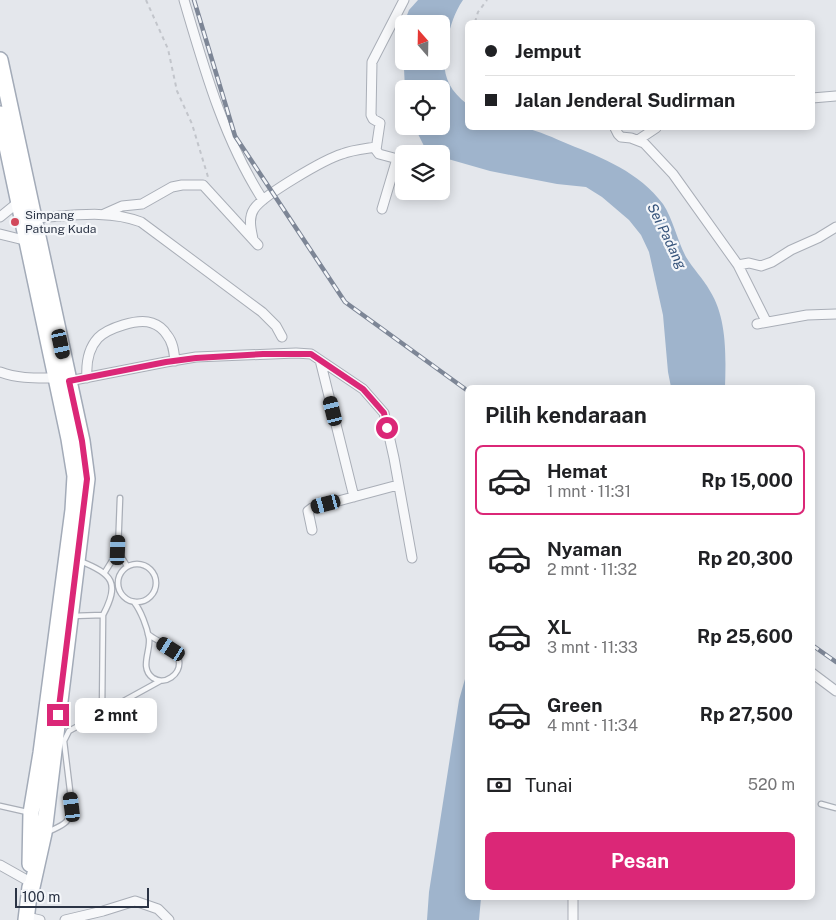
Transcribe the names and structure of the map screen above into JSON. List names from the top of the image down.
{
  "water": ["Sei Padang"],
  "places": ["Simpang Patung Kuda"],
  "scale_bar": "100 m",
  "north": "top",
  "page": {
    "banner": ["Jemput", "Jalan Jenderal Sudirman"],
    "heading": "Pilih kendaraan",
    "list": [
      {
        "name": "Hemat",
        "note": "1 mnt · 11:31",
        "value": "Rp 15,000"
      },
      {
        "name": "Nyaman",
        "note": "2 mnt · 11:32",
        "value": "Rp 20,300"
      },
      {
        "name": "XL",
        "note": "3 mnt · 11:33",
        "value": "Rp 25,600"
      },
      {
        "name": "Green",
        "note": "4 mnt · 11:34",
        "value": "Rp 27,500"
      }
    ],
    "bubble": "2 mnt",
    "pay": ["Tunai", "520 m"],
    "buttons": "Pesan",
    "scale": "100 m"
  }
}
